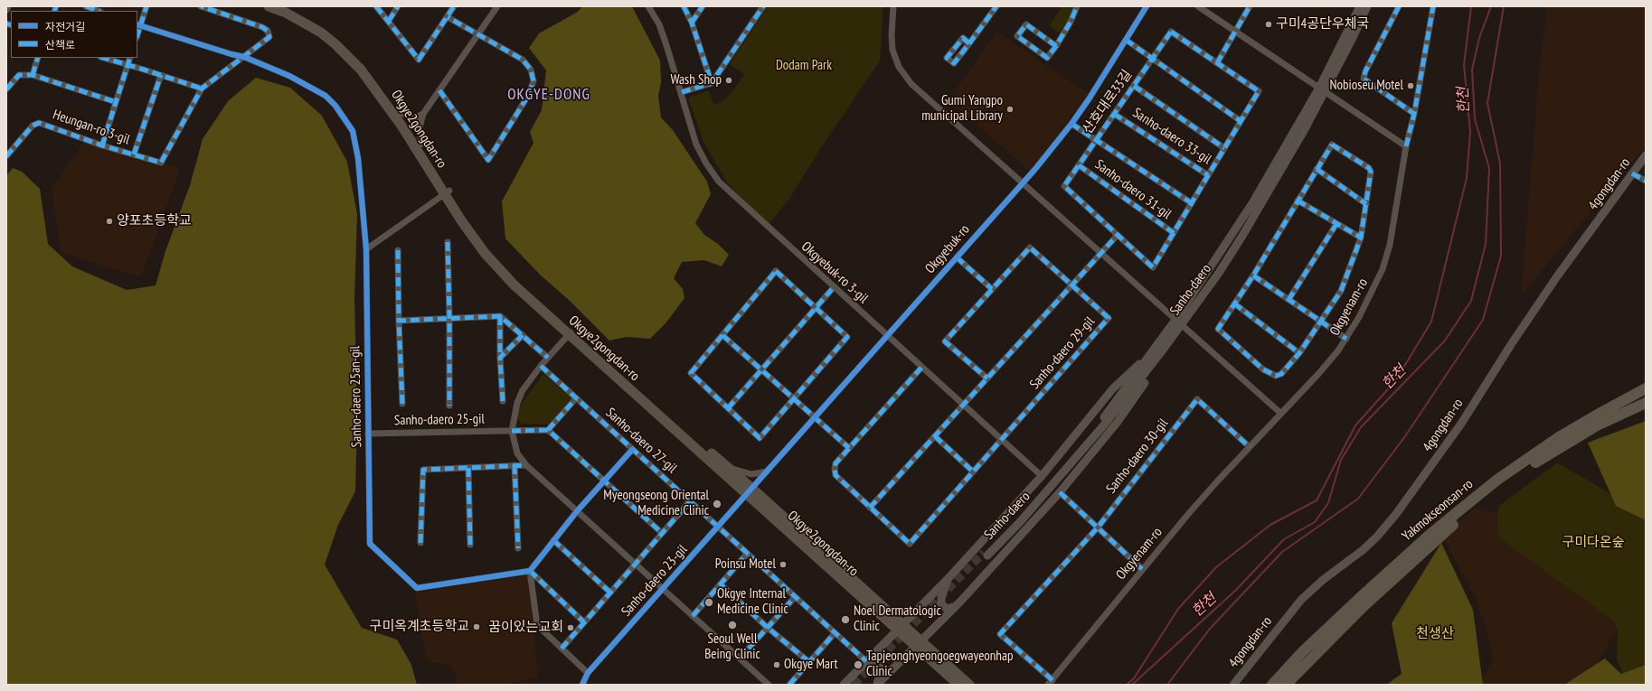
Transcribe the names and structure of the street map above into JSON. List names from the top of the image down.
{
  "streets": {
    "highway": ["Yakmokseonsan-ro"],
    "main road": ["Okgye2gongdan-ro"],
    "street": [
      "산호대로33길",
      "Heungan-ro 3-gil",
      "Sanho-daero 33-gil",
      "4gongdan-ro",
      "Sanho-daero 31-gil",
      "Okgyebuk-ro",
      "Okgyebuk-ro 3-gil",
      "Sanho-daero",
      "Okgyenam-ro",
      "Sanho-daero 29-gil",
      "Sanho-daero 25an-gil",
      "Sanho-daero 25-gil",
      "Sanho-daero 27-gil",
      "Sanho-daero 30-gil",
      "Sanho-daero 23-gil"
    ]
  },
  "crossings": [
    ["산호대로33길", "Sanho-daero 33-gil"],
    ["산호대로33길", "Sanho-daero 31-gil"],
    ["Okgye2gongdan-ro", "Okgyebuk-ro"],
    ["Okgye2gongdan-ro", "Sanho-daero 23-gil"],
    ["Sanho-daero 33-gil", "Sanho-daero 31-gil"],
    ["Okgyebuk-ro", "Okgyebuk-ro 3-gil"],
    ["Okgyebuk-ro", "Sanho-daero 23-gil"],
    ["Okgyenam-ro", "Sanho-daero 30-gil"],
    ["Sanho-daero 25an-gil", "Sanho-daero 25-gil"],
    ["Sanho-daero 27-gil", "Sanho-daero 23-gil"]
  ],
  "districts": ["OKGYE-DONG"],
  "water": ["한천"],
  "parks": ["Dodam Park", "구미다온숲", "천생산"],
  "places": [
    "구미4공단우체국",
    "Wash Shop",
    "Nobioseu Motel",
    "Gumi Yangpo municipal Library",
    "양포초등학교",
    "Myeongseong Oriental Medicine Clinic",
    "Poinsu Motel",
    "Okgye Internal Medicine Clinic",
    "Noel Dermatologic Clinic",
    "Seoul Well Being Clinic",
    "구미옥계초등학교",
    "꿈이있는교회",
    "Okgye Mart",
    "Tapjeonghyeongoegwayeonhap Clinic"
  ],
  "legend": ["자전거길", "산책로"]
}
